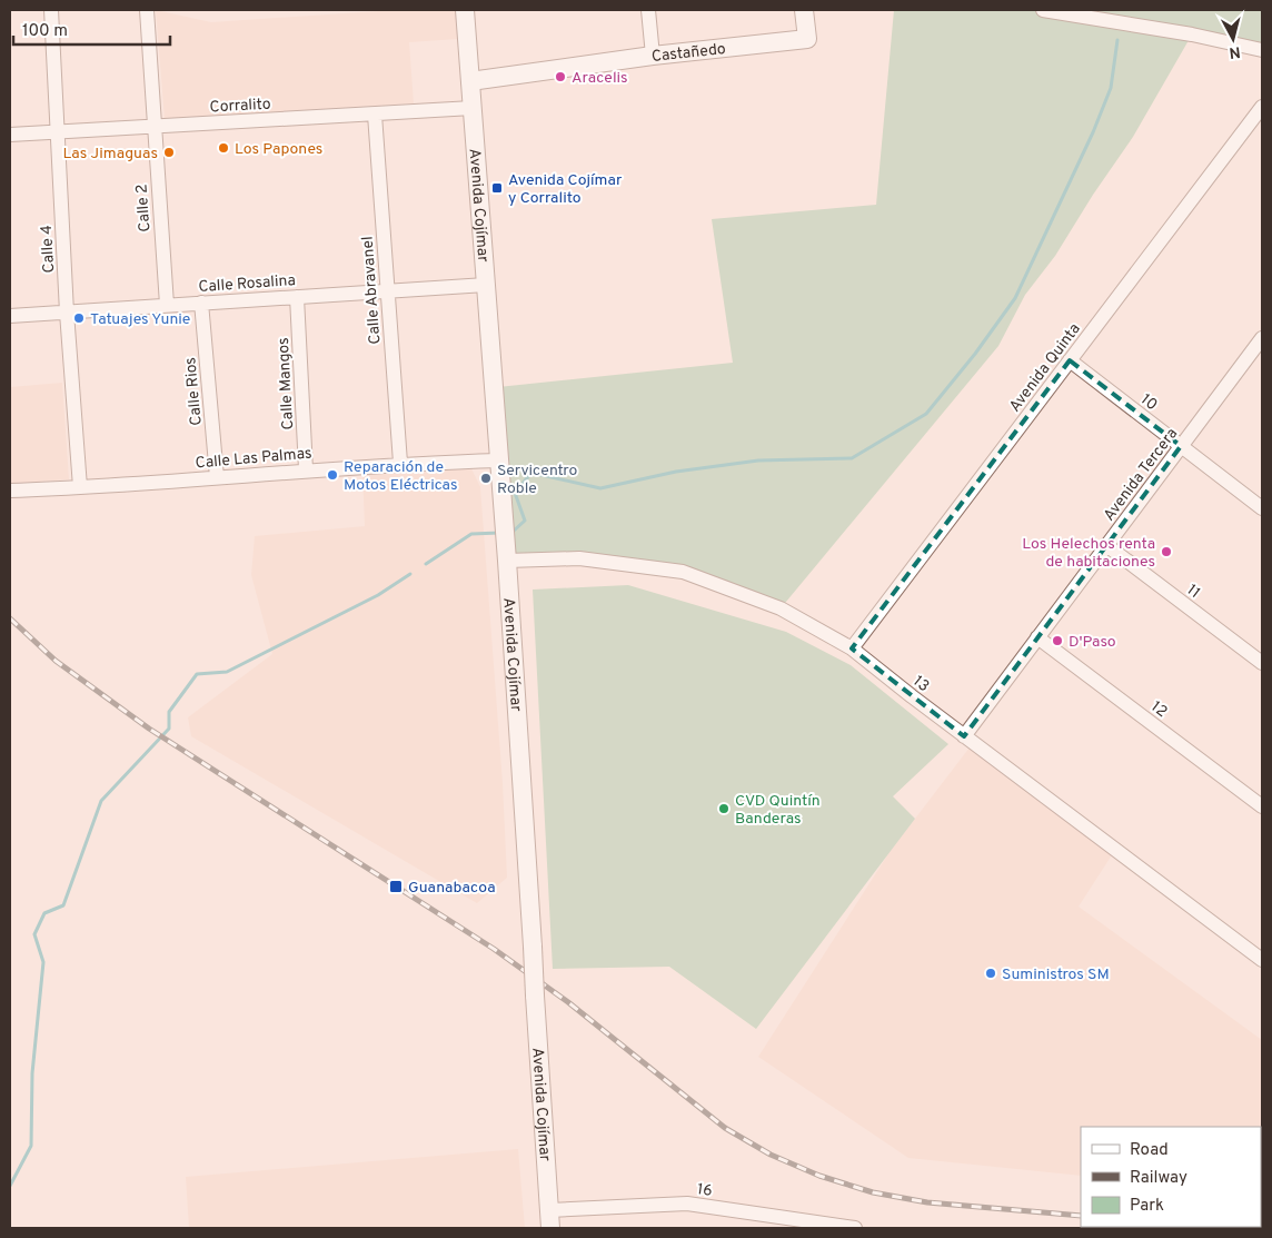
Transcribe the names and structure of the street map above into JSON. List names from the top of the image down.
{
  "streets": {
    "main road": ["Castañedo", "Avenida Cojímar"],
    "street": [
      "Corralito",
      "Calle 2",
      "Calle 4",
      "Calle Rosalina",
      "Calle Abravanel",
      "Avenida Quinta",
      "Calle Mangos",
      "Calle Rios",
      "10",
      "Calle Las Palmas",
      "Avenida Tercera",
      "11",
      "13",
      "12",
      "16"
    ]
  },
  "crossings": [
    ["Castañedo", "Avenida Cojímar"],
    ["Corralito", "Avenida Cojímar"],
    ["Corralito", "Calle 2"],
    ["Corralito", "Calle 4"],
    ["Corralito", "Calle Abravanel"],
    ["Avenida Cojímar", "Calle Rosalina"],
    ["Avenida Cojímar", "Calle Las Palmas"],
    ["Avenida Cojímar", "13"],
    ["Avenida Cojímar", "16"],
    ["Calle 2", "Calle Rosalina"],
    ["Calle 4", "Calle Rosalina"],
    ["Calle 4", "Calle Las Palmas"],
    ["Calle Rosalina", "Calle Abravanel"],
    ["Calle Rosalina", "Calle Mangos"],
    ["Calle Rosalina", "Calle Rios"],
    ["Calle Abravanel", "Calle Las Palmas"],
    ["Avenida Quinta", "10"],
    ["Avenida Quinta", "13"],
    ["Calle Mangos", "Calle Las Palmas"],
    ["Calle Rios", "Calle Las Palmas"],
    ["10", "Avenida Tercera"],
    ["Avenida Tercera", "11"],
    ["Avenida Tercera", "13"],
    ["Avenida Tercera", "12"]
  ],
  "places": {
    "other": [
      "Aracelis",
      "Los Papones",
      "Las Jimaguas",
      "Tatuajes Yunie",
      "Reparación de Motos Eléctricas",
      "Servicentro Roble",
      "Los Helechos renta de habitaciones",
      "D'Paso",
      "CVD Quintín Banderas",
      "Suministros SM"
    ],
    "transit": ["Avenida Cojímar y Corralito", "Guanabacoa"]
  },
  "legend": ["Road", "Railway", "Park"],
  "scale_bar": "100 m",
  "north": "bottom"
}
